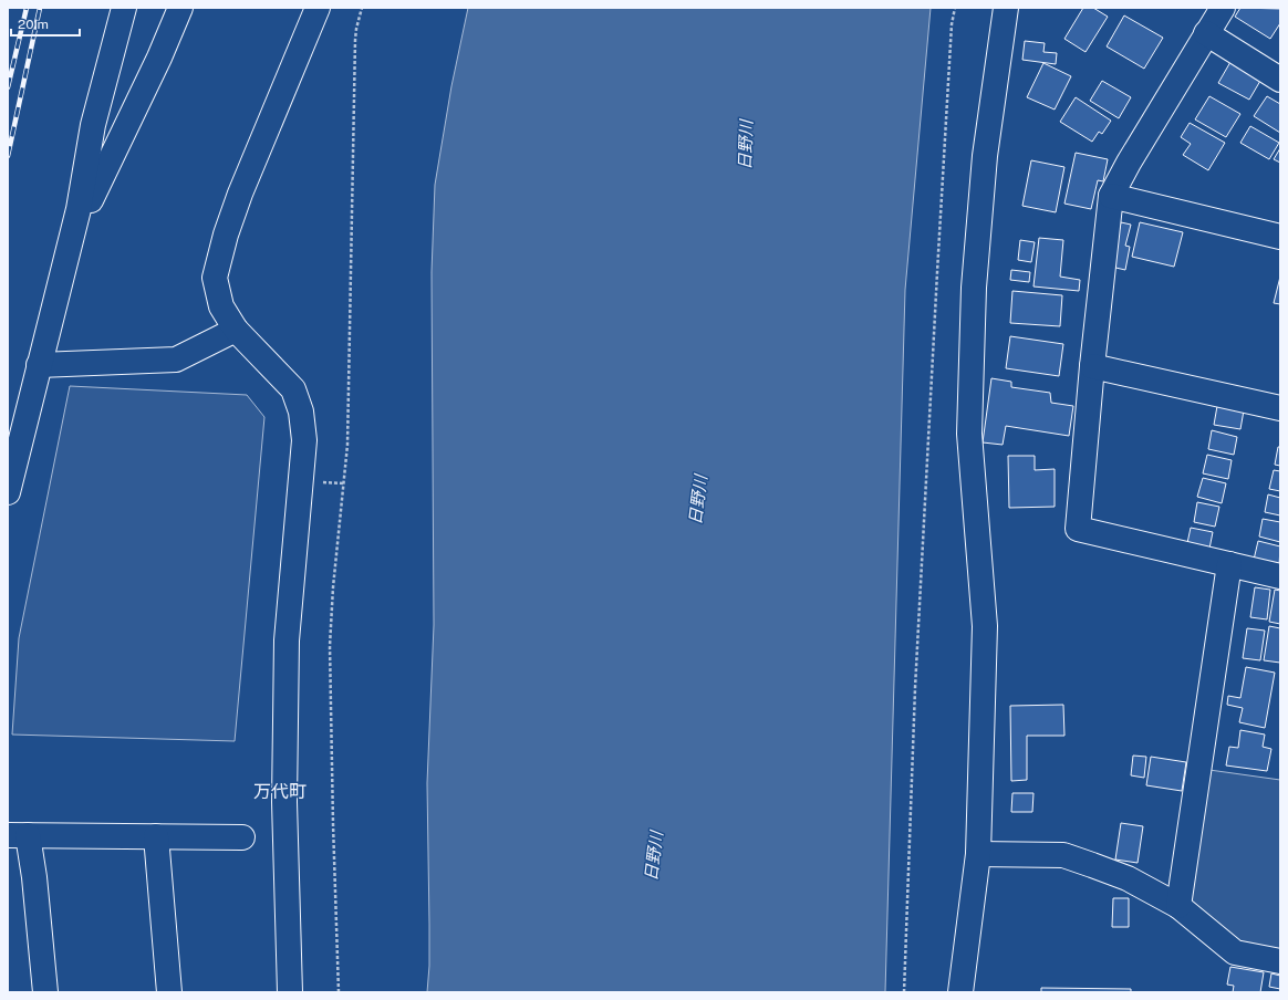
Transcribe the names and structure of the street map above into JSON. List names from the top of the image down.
{
  "districts": ["万代町"],
  "water": ["日野川"],
  "scale_bar": "20 m"
}
